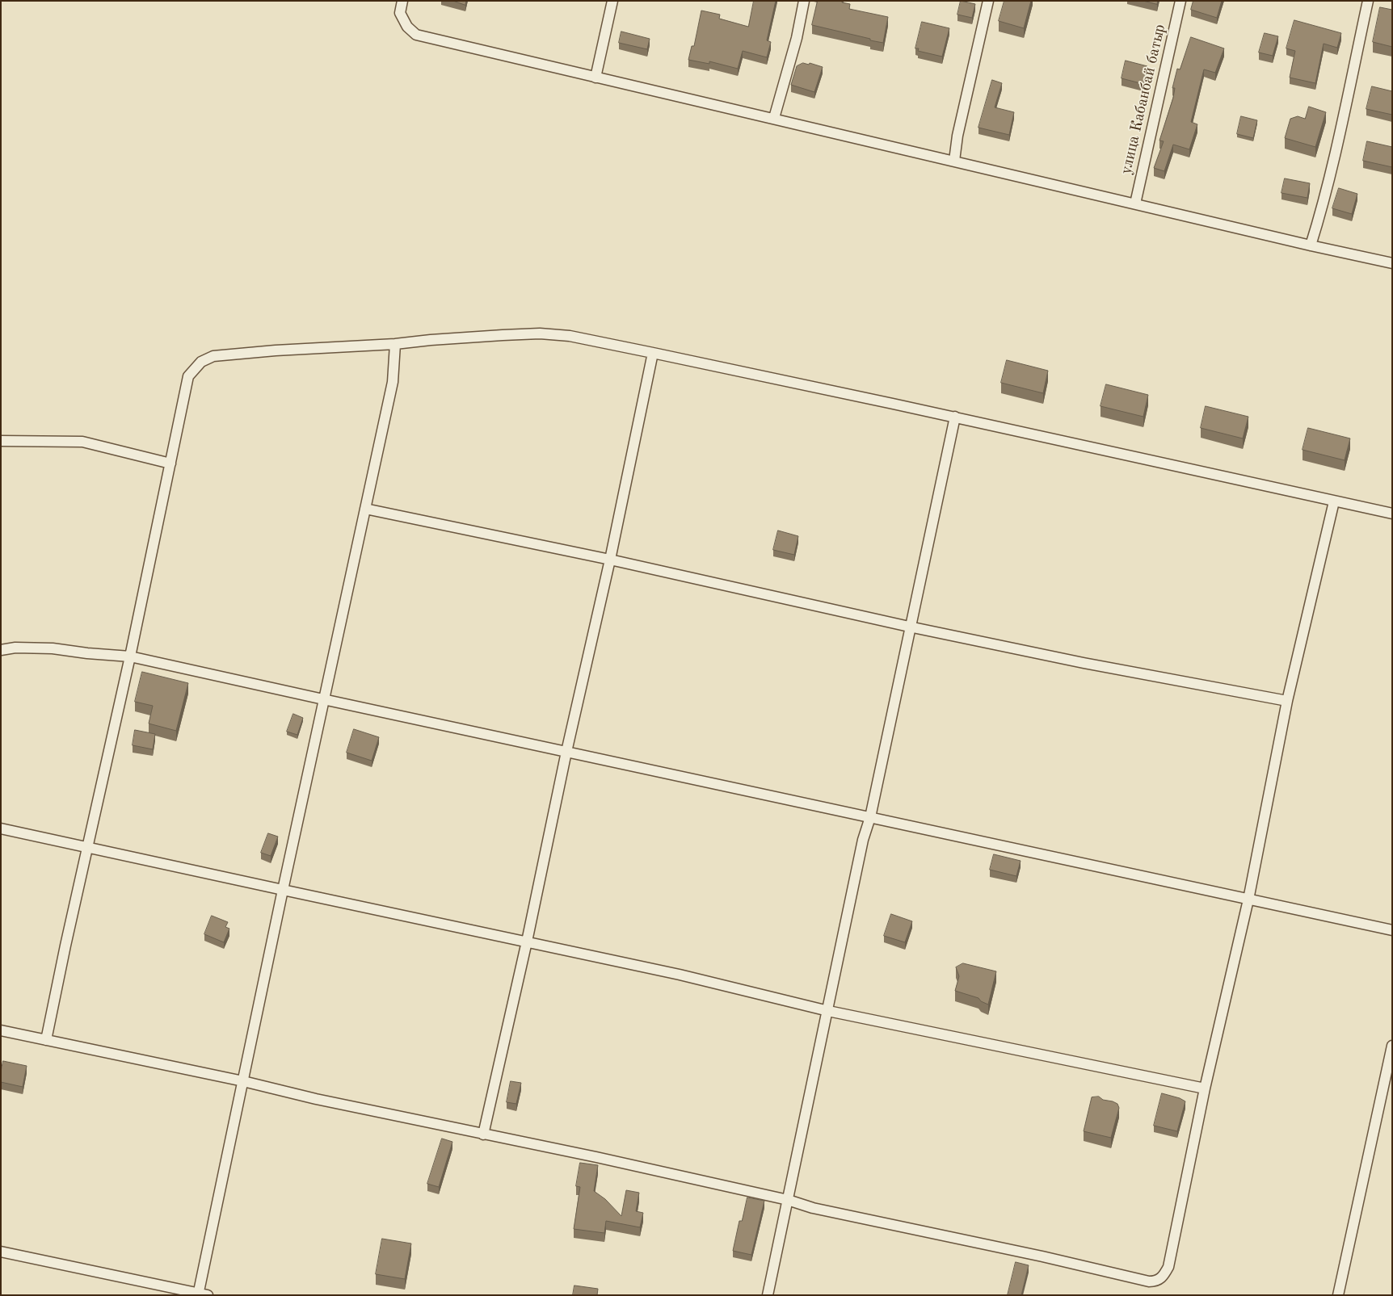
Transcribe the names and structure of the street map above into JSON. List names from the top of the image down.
{
  "streets": {
    "street": ["улица Кабанбай батыр"]
  }
}
